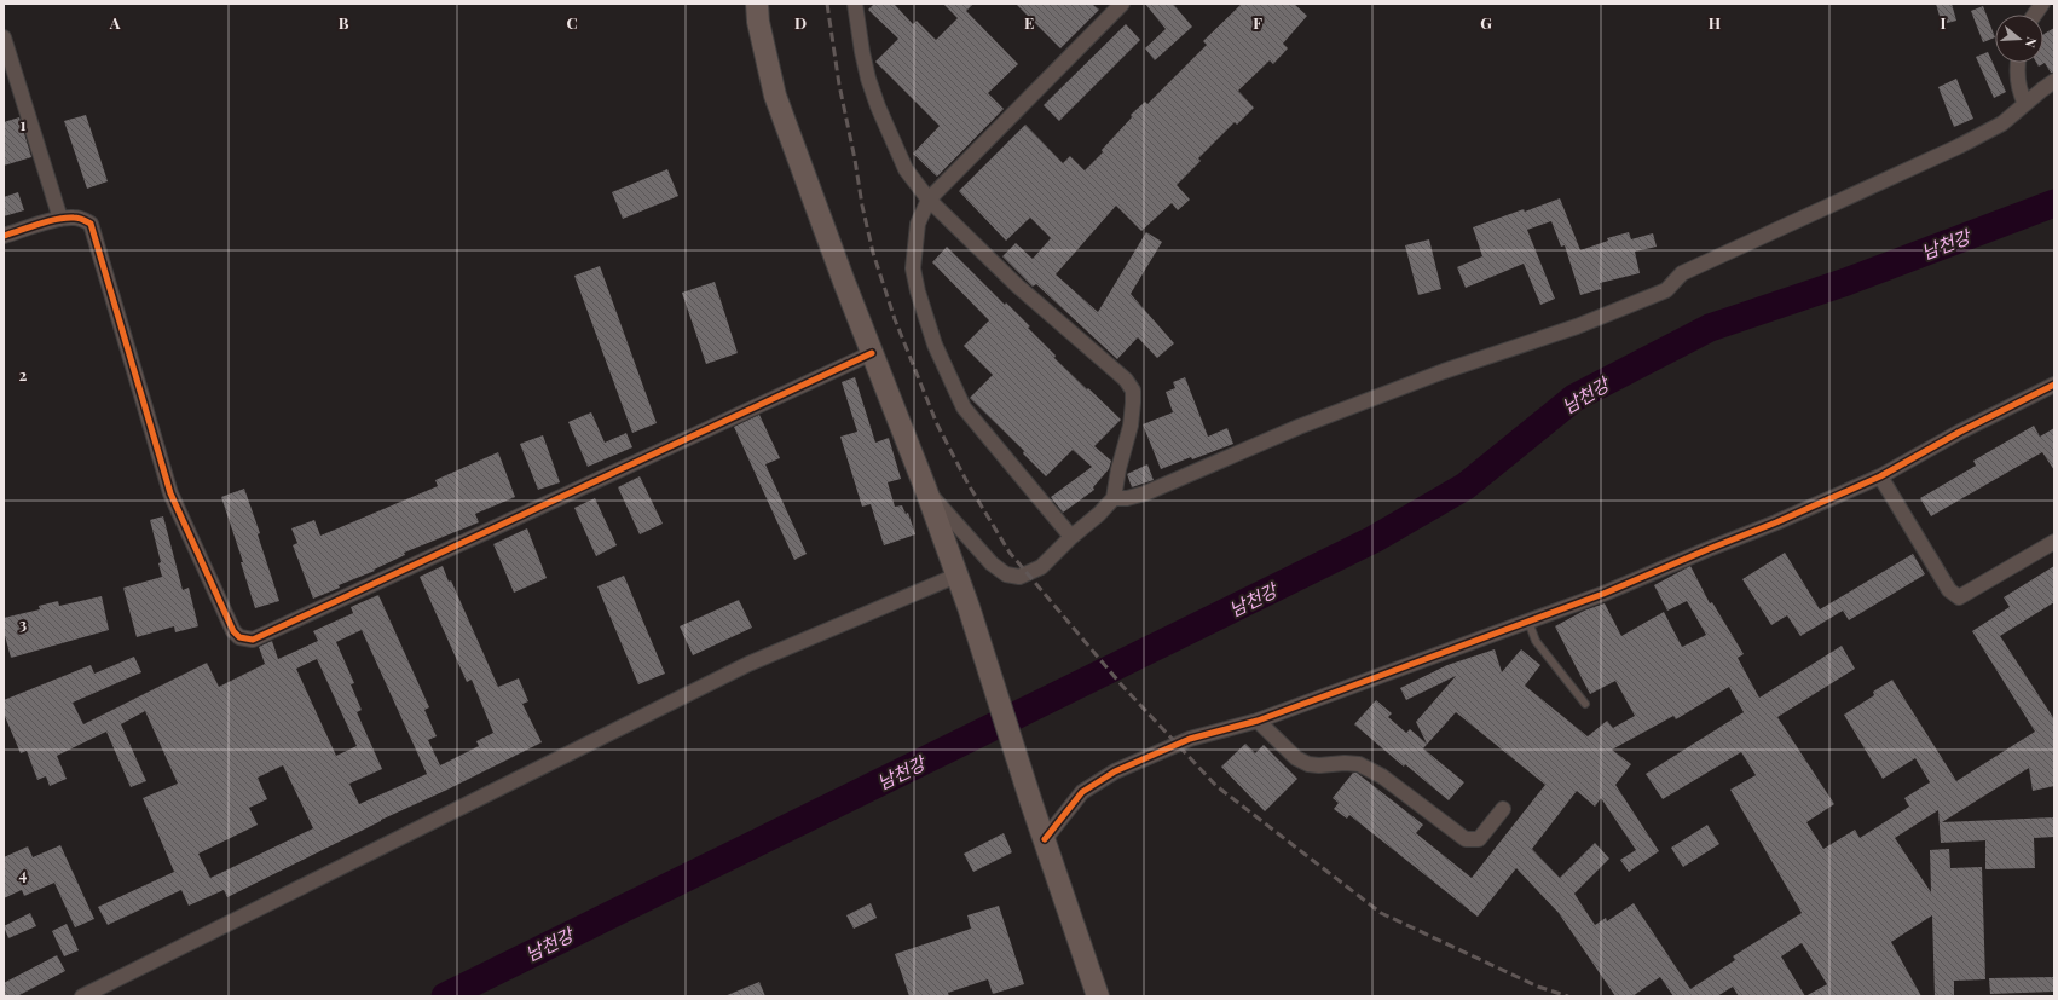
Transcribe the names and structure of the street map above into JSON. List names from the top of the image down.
{
  "water": ["남천강"],
  "north": "right",
  "grid": {
    "columns": [
      "A",
      "B",
      "C",
      "D",
      "E",
      "F",
      "G",
      "H",
      "I"
    ],
    "rows": [
      "1",
      "2",
      "3",
      "4"
    ]
  }
}
